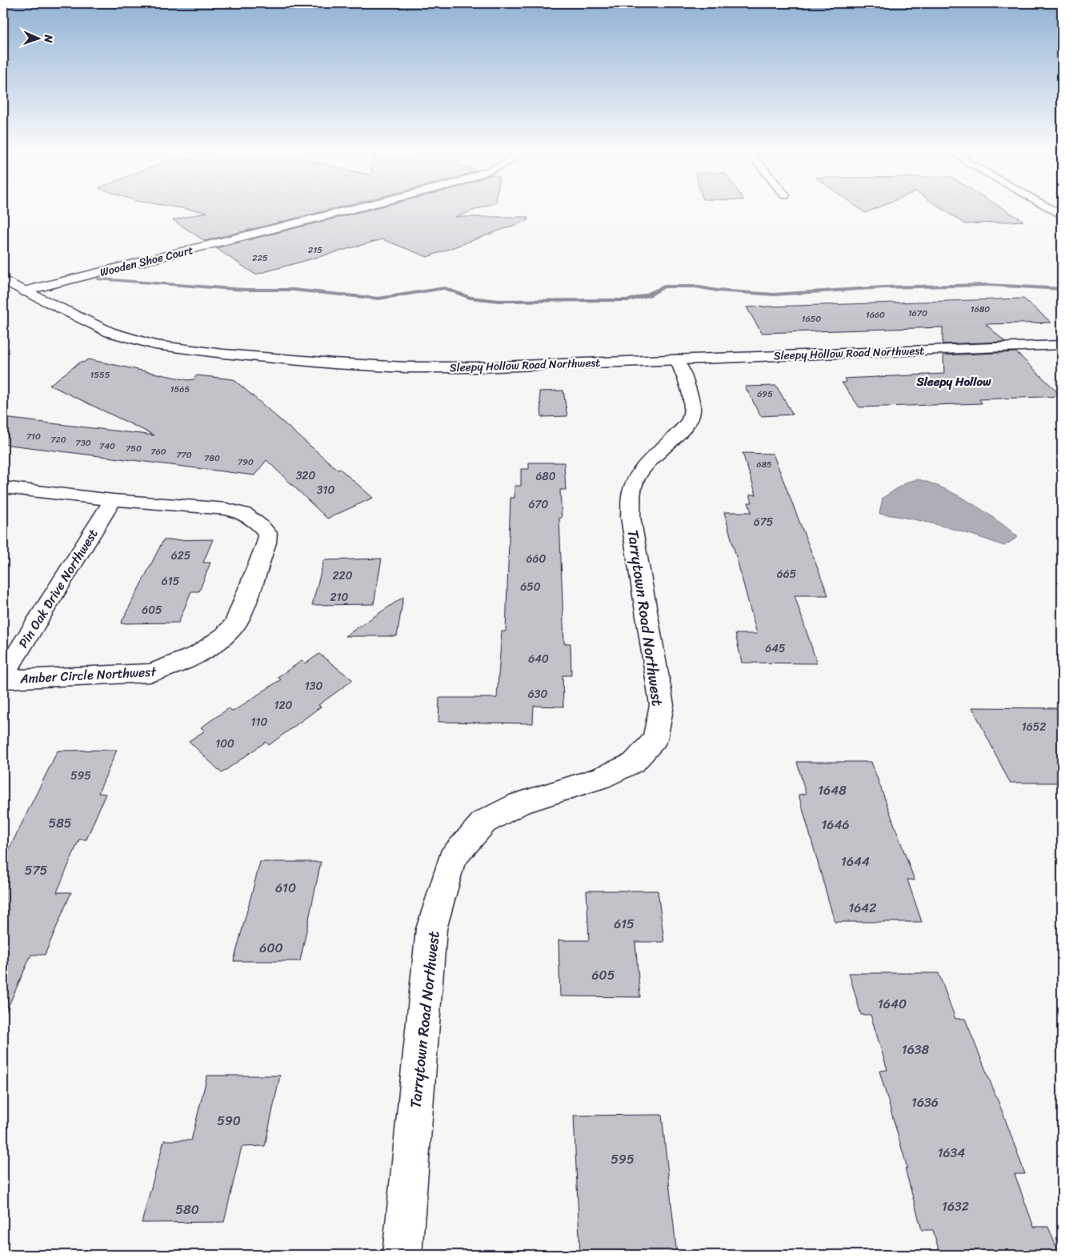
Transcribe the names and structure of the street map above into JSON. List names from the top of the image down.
{
  "streets": {
    "street": [
      "Wooden Shoe Court",
      "Sleepy Hollow Road Northwest",
      "Pin Oak Drive Northwest",
      "Tarrytown Road Northwest",
      "Amber Circle Northwest"
    ]
  },
  "crossings": [
    ["Wooden Shoe Court", "Sleepy Hollow Road Northwest"],
    ["Sleepy Hollow Road Northwest", "Tarrytown Road Northwest"],
    ["Pin Oak Drive Northwest", "Amber Circle Northwest"]
  ],
  "districts": ["Sleepy Hollow"],
  "house_numbers": [
    "215",
    "225",
    "1680",
    "1670",
    "1660",
    "1650",
    "1555",
    "1565",
    "695",
    "710",
    "720",
    "730",
    "740",
    "750",
    "760",
    "770",
    "780",
    "790",
    "685",
    "320",
    "680",
    "310",
    "670",
    "675",
    "625",
    "660",
    "665",
    "220",
    "615",
    "650",
    "210",
    "605",
    "645",
    "640",
    "130",
    "630",
    "120",
    "110",
    "1652",
    "100",
    "595",
    "1648",
    "585",
    "1646",
    "1644",
    "575",
    "610",
    "1642",
    "615",
    "600",
    "605",
    "1640",
    "1638",
    "1636",
    "590",
    "1634",
    "595",
    "1632",
    "580"
  ],
  "north": "right"
}
